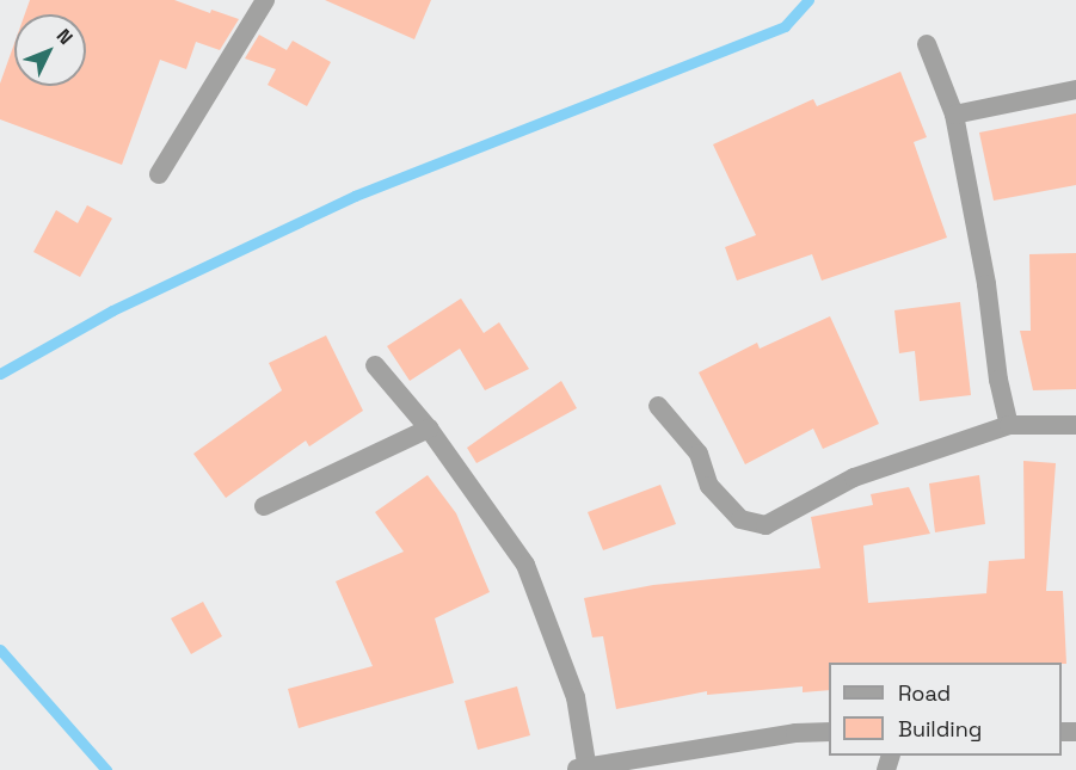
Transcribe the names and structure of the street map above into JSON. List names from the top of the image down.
{
  "legend": ["Road", "Building"],
  "north": "top right"
}
